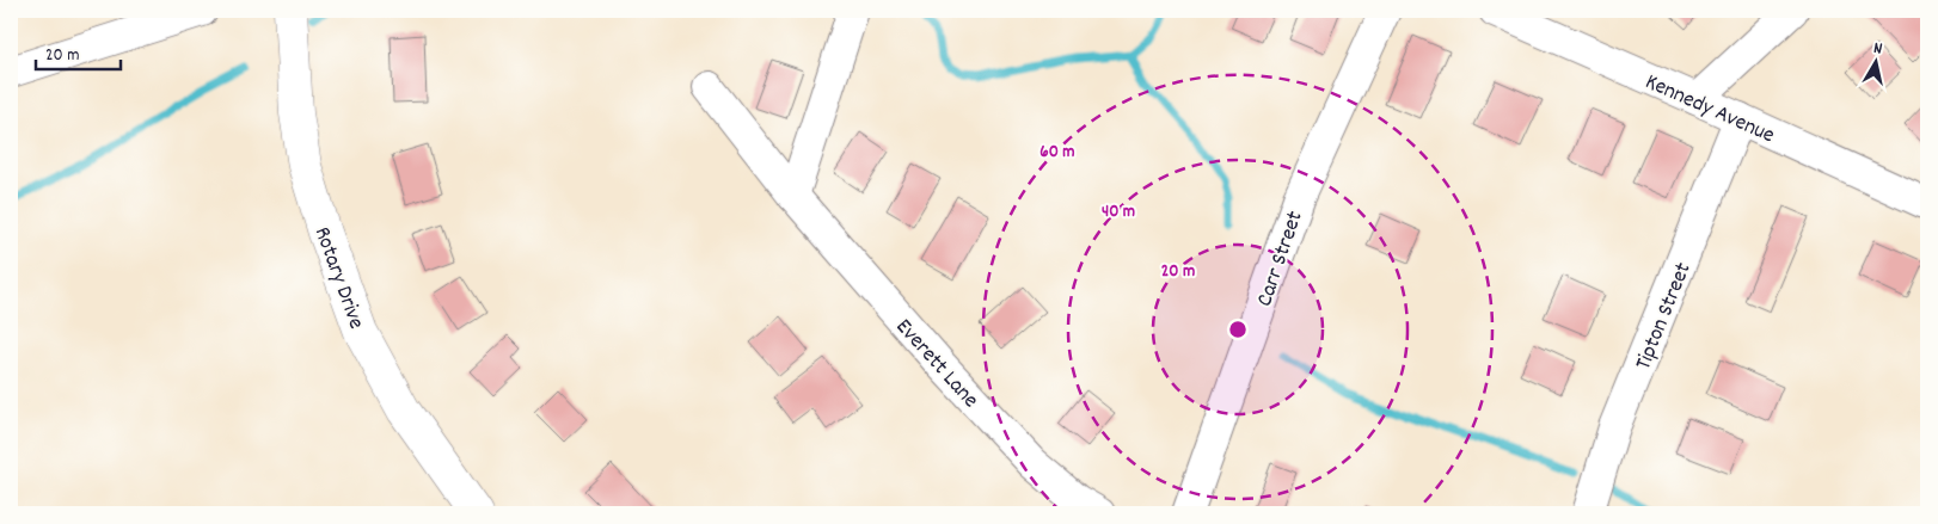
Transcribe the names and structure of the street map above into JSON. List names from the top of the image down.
{
  "streets": {
    "street": [
      "Kennedy Avenue",
      "Carr Street",
      "Rotary Drive",
      "Tipton Street",
      "Everett Lane"
    ]
  },
  "crossings": [
    ["Kennedy Avenue", "Tipton Street"]
  ],
  "scale_bar": "20 m",
  "north": "top",
  "rings": ["60 m", "40 m", "20 m"]
}
